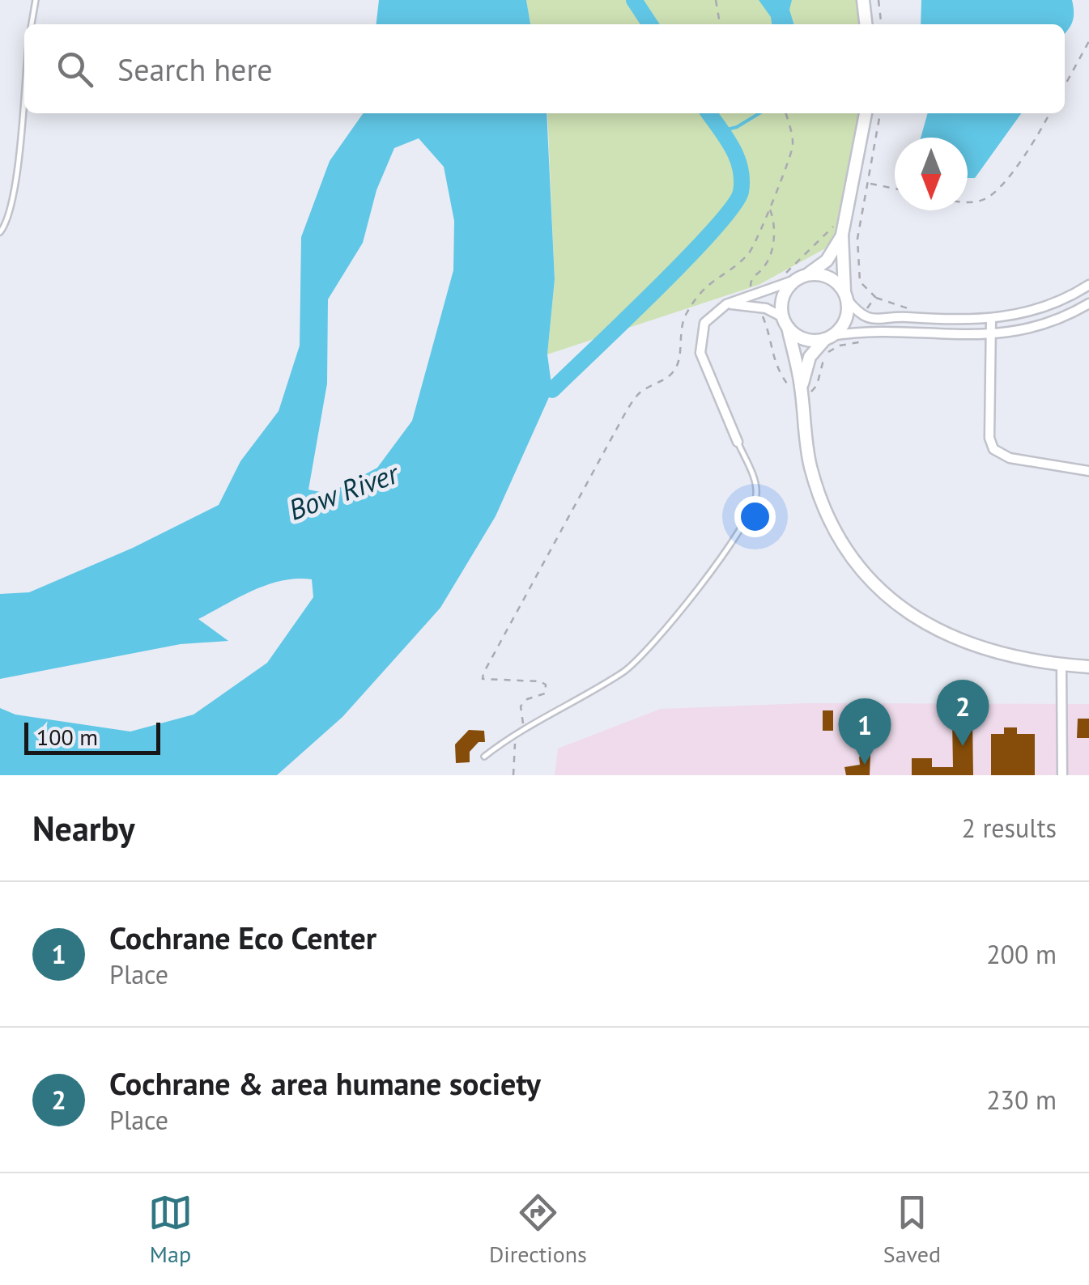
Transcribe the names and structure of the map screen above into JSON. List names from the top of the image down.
{
  "water": ["Bow River"],
  "scale_bar": "100 m",
  "north": "bottom",
  "page": {
    "search": "Search here",
    "pins": ["2", "1"],
    "scale": "100 m",
    "heading": ["Nearby", "2 results"],
    "list": [
      {
        "mark": "1",
        "name": "Cochrane Eco Center",
        "note": "Place",
        "value": "200 m"
      },
      {
        "mark": "2",
        "name": "Cochrane & area humane society",
        "note": "Place",
        "value": "230 m"
      }
    ],
    "nav": ["Map", "Directions", "Saved"]
  }
}
